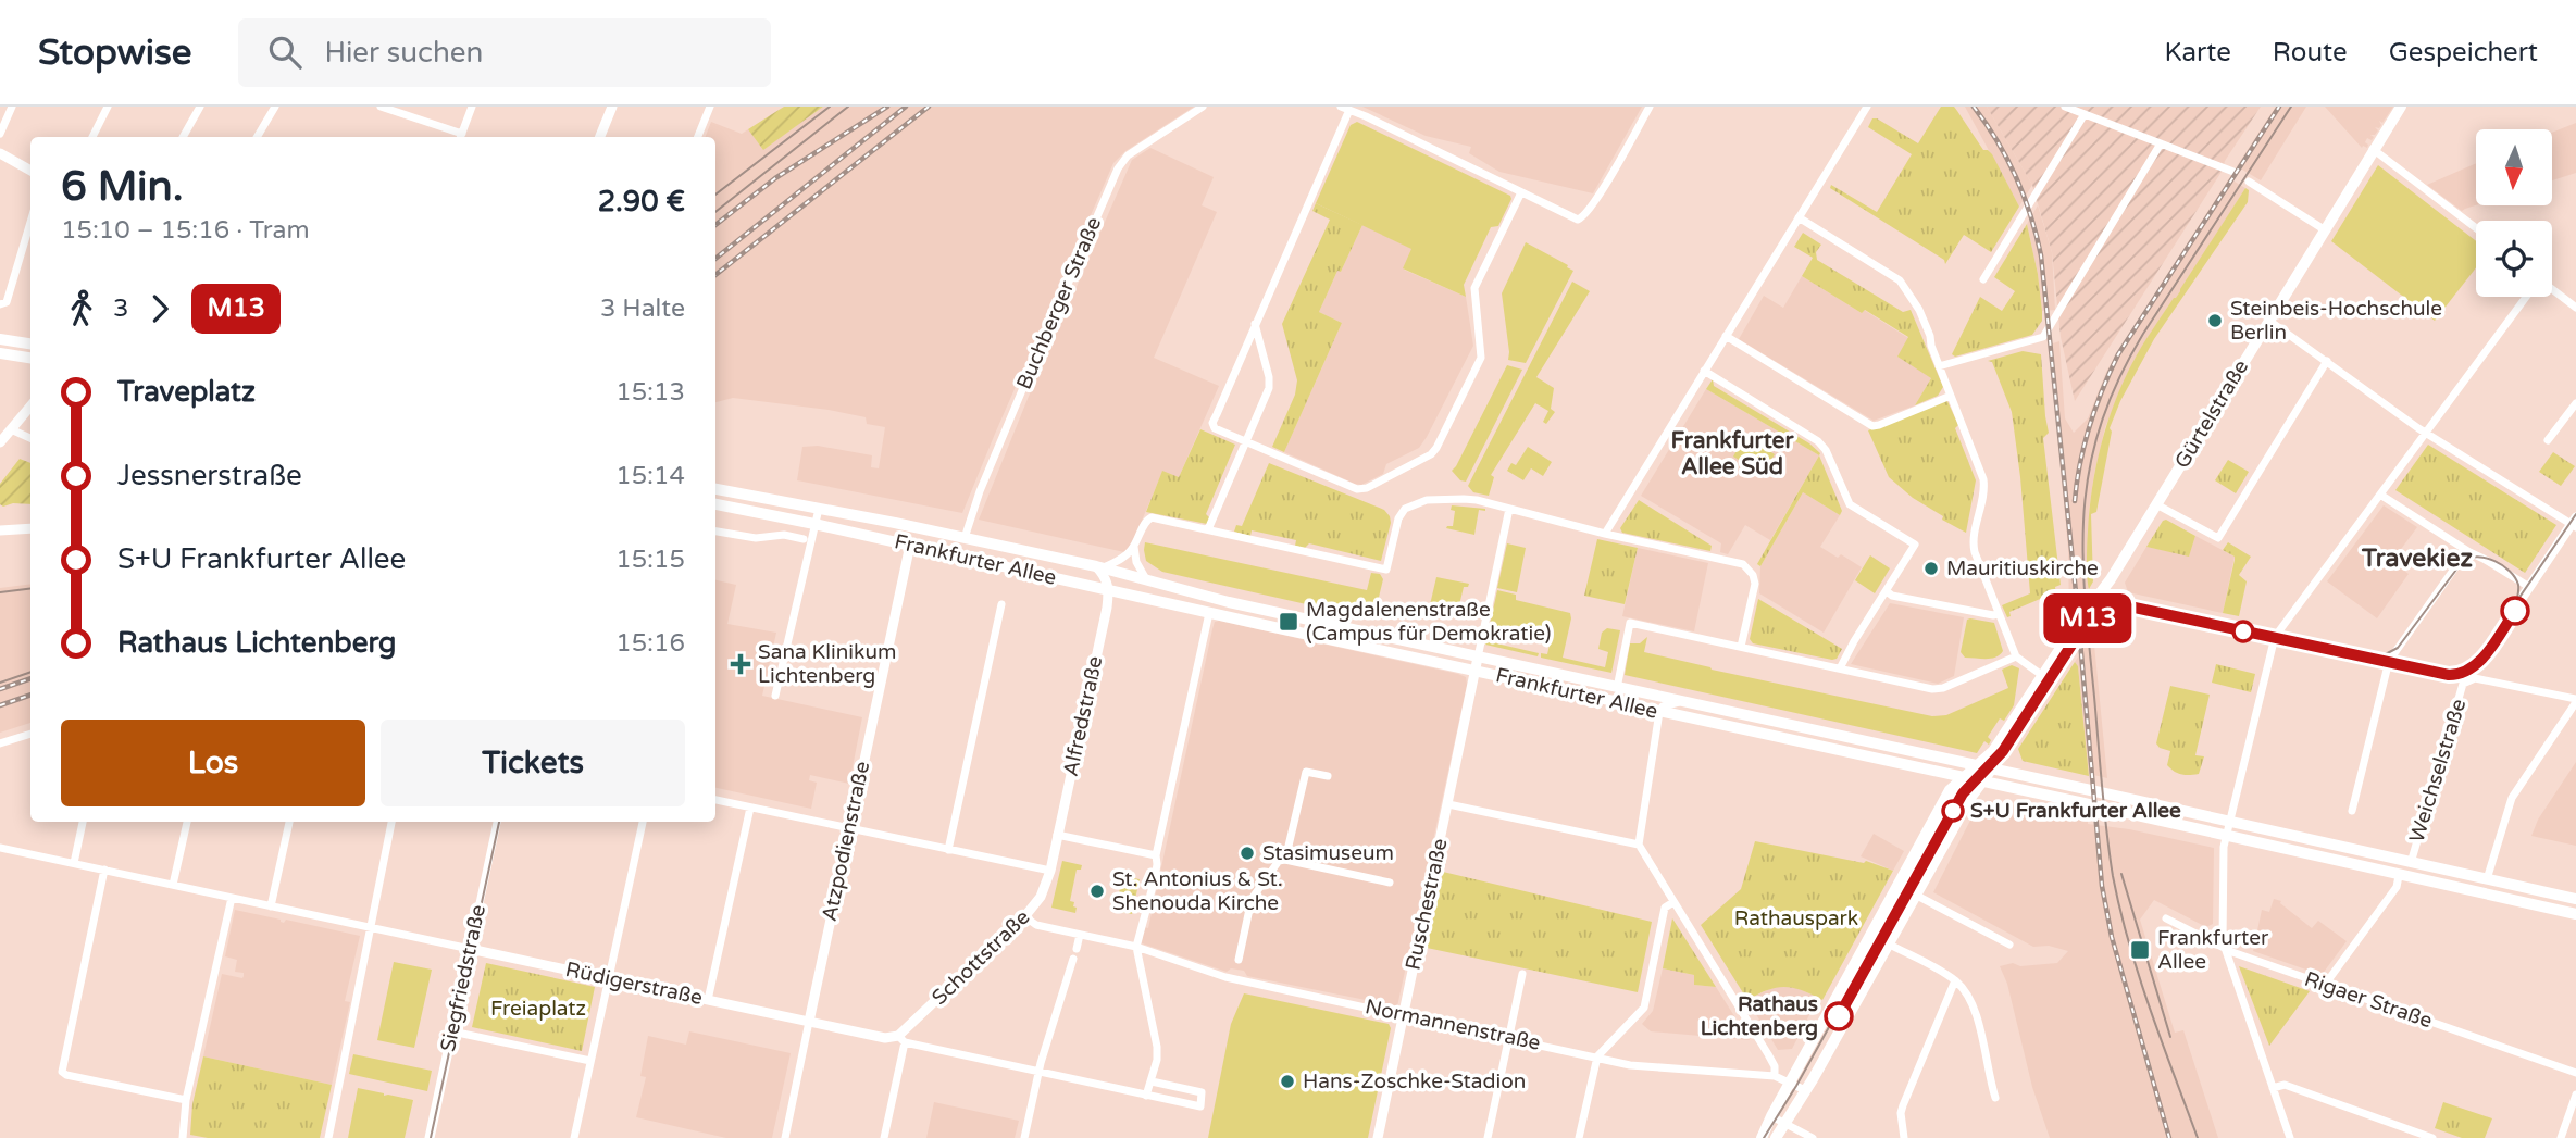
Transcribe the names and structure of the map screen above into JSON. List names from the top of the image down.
{
  "streets": {
    "main road": ["Gürtelstraße", "Frankfurter Allee"],
    "street": [
      "Buchberger Straße",
      "Alfredstraße",
      "Weichselstraße",
      "Atzpodienstraße",
      "Ruschestraße",
      "Schottstraße",
      "Siegfriedstraße",
      "Rüdigerstraße",
      "Rigaer Straße",
      "Normannenstraße"
    ]
  },
  "crossings": [
    ["Buchberger Straße", "Frankfurter Allee"],
    ["Gürtelstraße", "Frankfurter Allee"],
    ["Gürtelstraße", "Normannenstraße"],
    ["Frankfurter Allee", "Alfredstraße"],
    ["Frankfurter Allee", "Weichselstraße"],
    ["Frankfurter Allee", "Atzpodienstraße"],
    ["Frankfurter Allee", "Ruschestraße"],
    ["Alfredstraße", "Schottstraße"],
    ["Atzpodienstraße", "Rüdigerstraße"],
    ["Ruschestraße", "Normannenstraße"],
    ["Schottstraße", "Rüdigerstraße"],
    ["Schottstraße", "Normannenstraße"],
    ["Siegfriedstraße", "Rüdigerstraße"]
  ],
  "districts": ["Frankfurter Allee Süd", "Travekiez"],
  "parks": ["Rathauspark", "Freiaplatz"],
  "places": {
    "other": [
      "Steinbeis-Hochschule Berlin",
      "Mauritiuskirche",
      "S+U Frankfurter Allee",
      "Stasimuseum",
      "St. Antonius & St. Shenouda Kirche",
      "Rathaus Lichtenberg",
      "Hans-Zoschke-Stadion"
    ],
    "transit": ["Magdalenenstraße (Campus für Demokratie)", "Frankfurter Allee"],
    "health": ["Sana Klinikum Lichtenberg"]
  },
  "lines": ["tram line M13"],
  "north": "bottom",
  "page": {
    "header": "Stopwise",
    "search": "Hier suchen",
    "nav": ["Karte", "Route", "Gespeichert"],
    "on_map": "M13",
    "heading": ["6 Min.", "15:10 – 15:16 · Tram", "2.90 €"],
    "legs": ["3", "M13", "3 Halte"],
    "list": [
      {
        "name": "Traveplatz",
        "value": "15:13"
      },
      {
        "name": "Jessnerstraße",
        "value": "15:14"
      },
      {
        "name": "S+U Frankfurter Allee",
        "value": "15:15"
      },
      {
        "name": "Rathaus Lichtenberg",
        "value": "15:16"
      }
    ],
    "buttons": ["Los", "Tickets"]
  }
}
